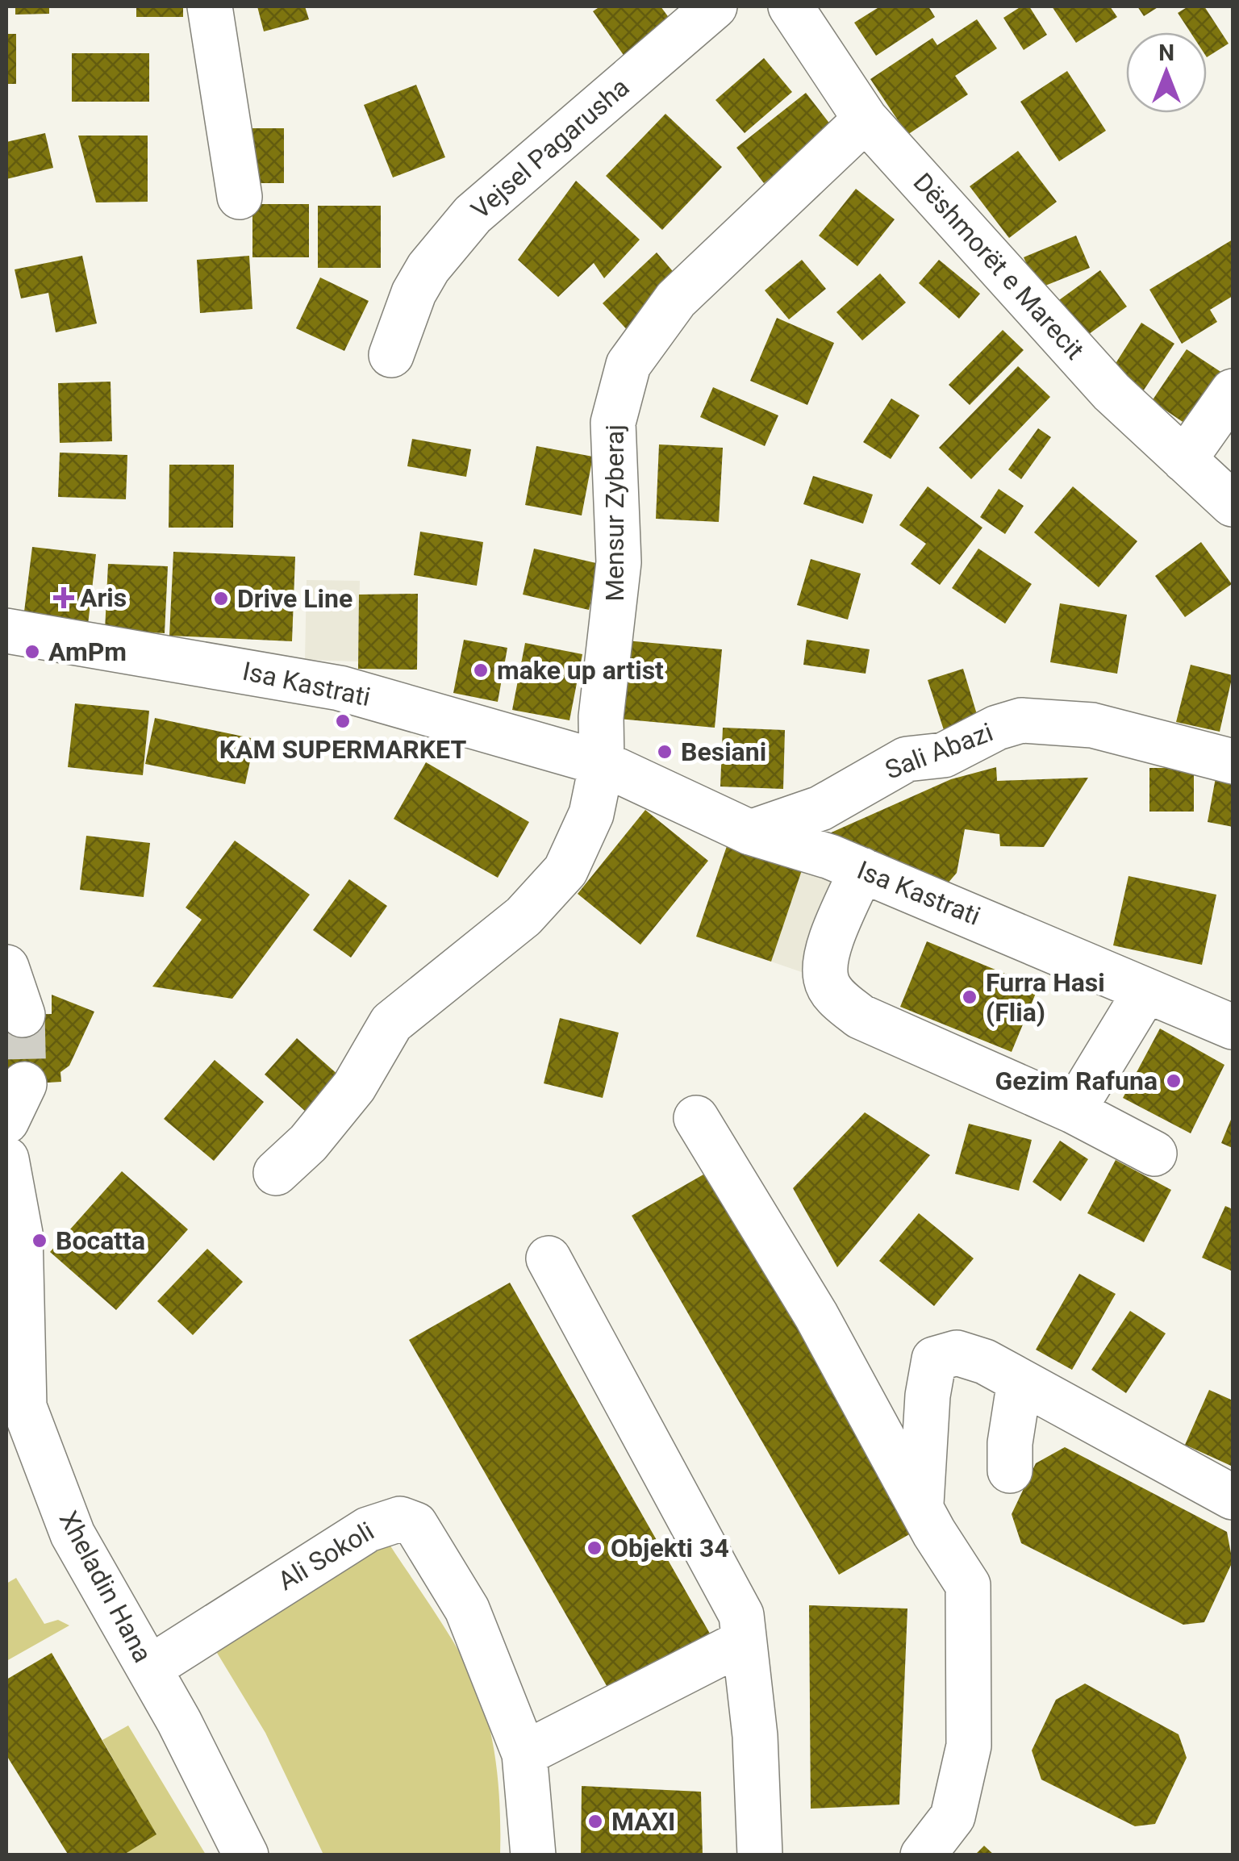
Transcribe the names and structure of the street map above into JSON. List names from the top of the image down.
{
  "streets": {
    "street": [
      "Vejsel Pagarusha",
      "Dëshmorët e Marecit",
      "Mensur Zyberaj",
      "Isa Kastrati",
      "Sali Abazi",
      "Ali Sokoli",
      "Xheladin Hana"
    ]
  },
  "crossings": [
    ["Dëshmorët e Marecit", "Mensur Zyberaj"],
    ["Mensur Zyberaj", "Isa Kastrati"],
    ["Isa Kastrati", "Sali Abazi"],
    ["Ali Sokoli", "Xheladin Hana"]
  ],
  "places": {
    "health": ["Aris"],
    "other": [
      "Drive Line",
      "AmPm",
      "make up artist",
      "KAM SUPERMARKET",
      "Besiani",
      "Furra Hasi (Flia)",
      "Gezim Rafuna",
      "Bocatta",
      "Objekti 34",
      "MAXI"
    ]
  },
  "north": "top"
}
